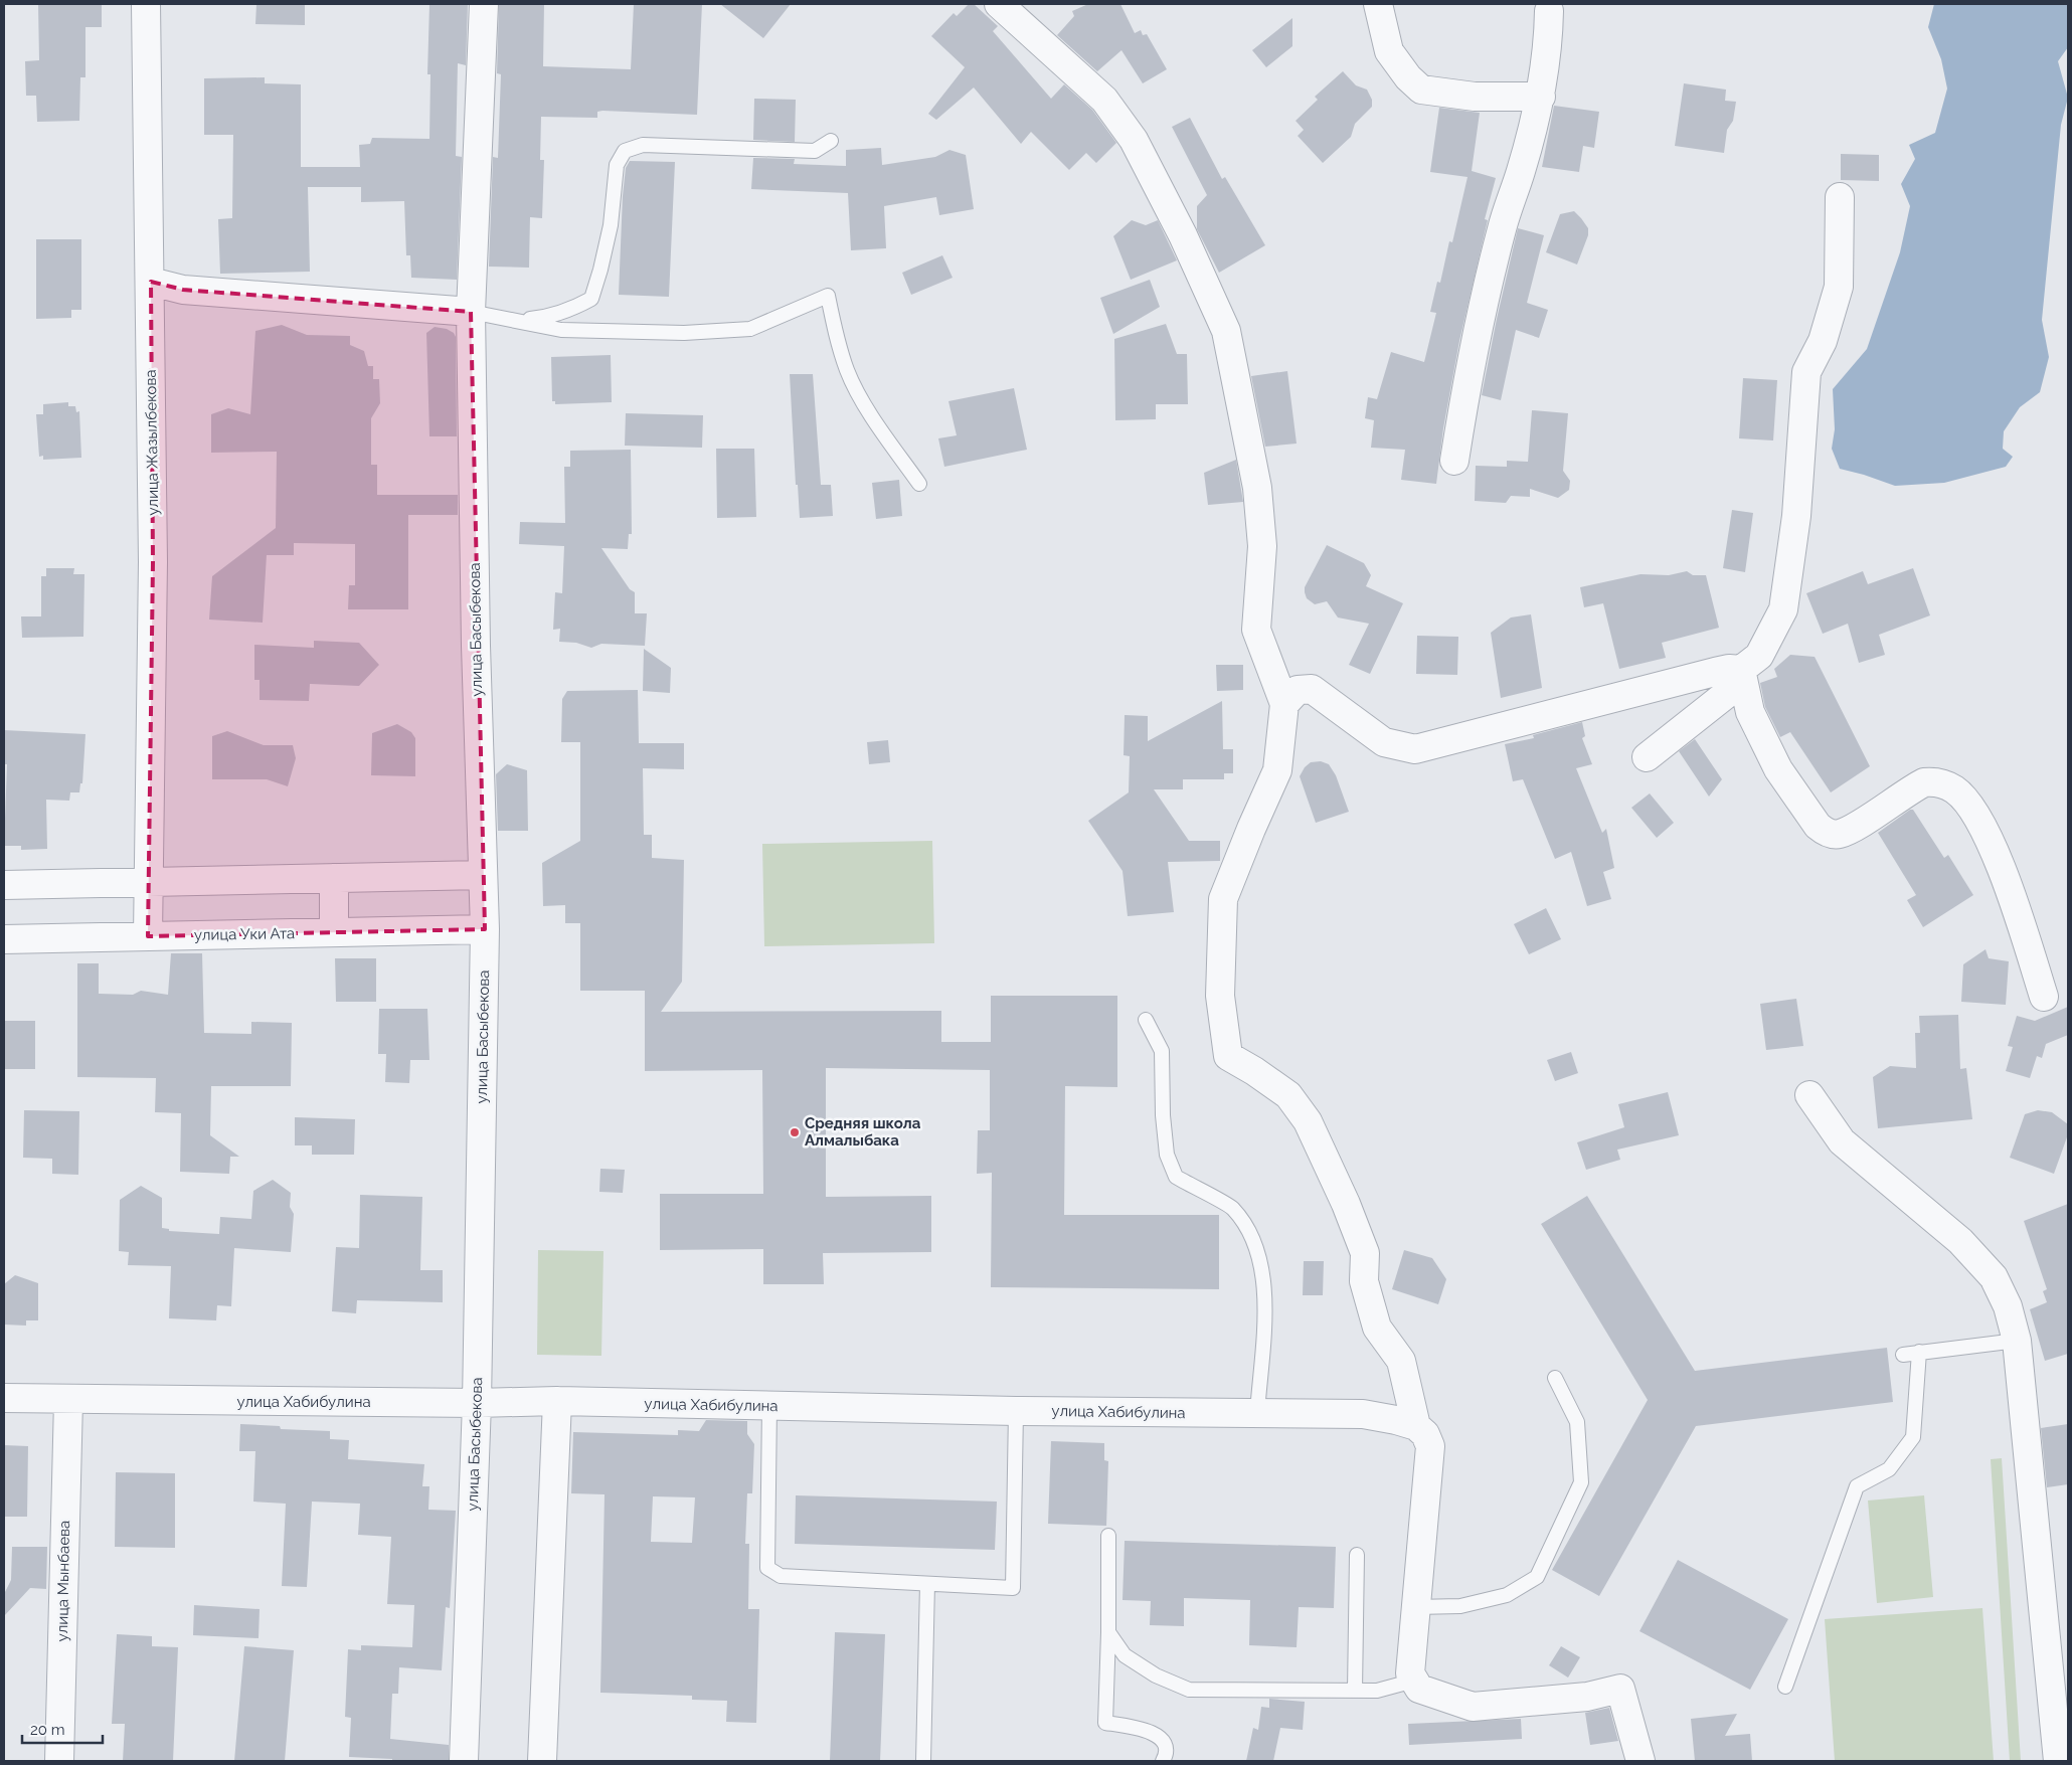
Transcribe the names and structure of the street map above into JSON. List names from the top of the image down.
{
  "streets": {
    "street": [
      "улица Жазылбекова",
      "улица Басыбекова",
      "улица Уки Ата",
      "улица Хабибулина",
      "улица Мынбаева"
    ]
  },
  "crossings": [
    ["улица Жазылбекова", "улица Уки Ата"],
    ["улица Басыбекова", "улица Уки Ата"],
    ["улица Басыбекова", "улица Хабибулина"],
    ["улица Хабибулина", "улица Мынбаева"]
  ],
  "places": ["Средняя школа Алмалыбака"],
  "scale_bar": "20 m"
}
